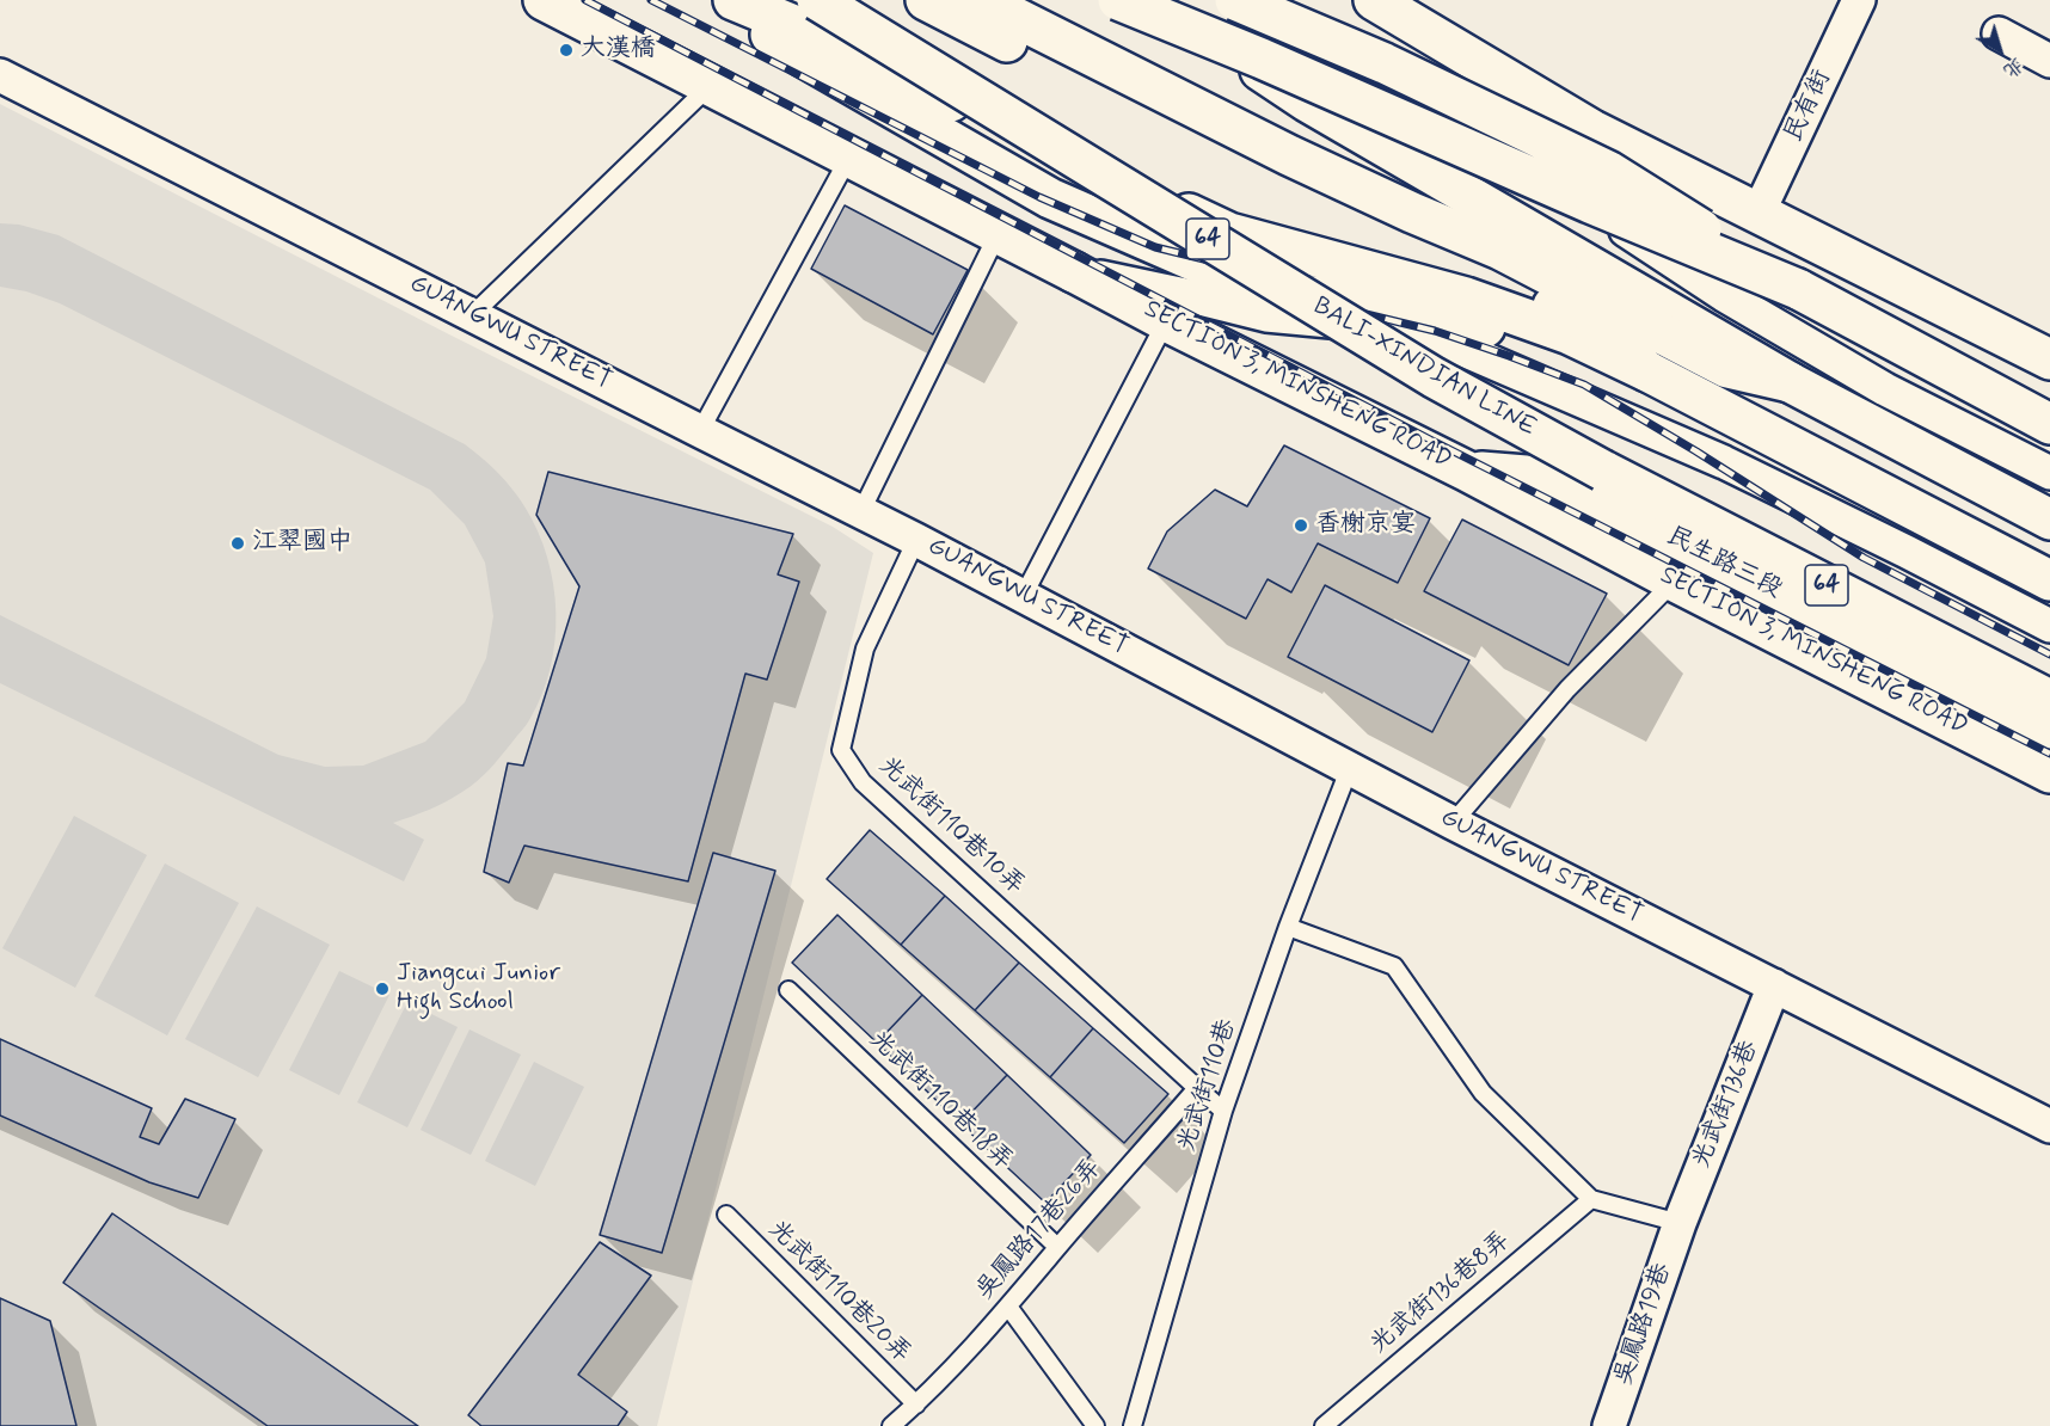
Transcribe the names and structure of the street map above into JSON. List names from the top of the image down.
{
  "streets": {
    "main road": [
      "64",
      "BALI-XINDIAN LINE",
      "SECTION 3, MINSHENG ROAD",
      "民生路三段"
    ],
    "street": [
      "民有街",
      "GUANGWU STREET",
      "光武街136巷",
      "吳鳳路19巷"
    ],
    "lane": [
      "光武街110巷10弄",
      "光武街110巷",
      "光武街110巷18弄",
      "吳鳳路17巷26弄",
      "光武街110巷20弄",
      "光武街136巷8弄"
    ]
  },
  "crossings": [
    ["GUANGWU STREET", "光武街110巷10弄"],
    ["GUANGWU STREET", "光武街110巷"],
    ["GUANGWU STREET", "光武街136巷"],
    ["SECTION 3, MINSHENG ROAD", "民生路三段"],
    ["光武街110巷10弄", "吳鳳路17巷26弄"],
    ["光武街110巷18弄", "吳鳳路17巷26弄"],
    ["光武街136巷", "吳鳳路19巷"],
    ["吳鳳路17巷26弄", "光武街110巷20弄"]
  ],
  "places": [
    "大漢橋",
    "香榭京宴",
    "江翠國中",
    "Jiangcui Junior High School"
  ],
  "north": "bottom right"
}
